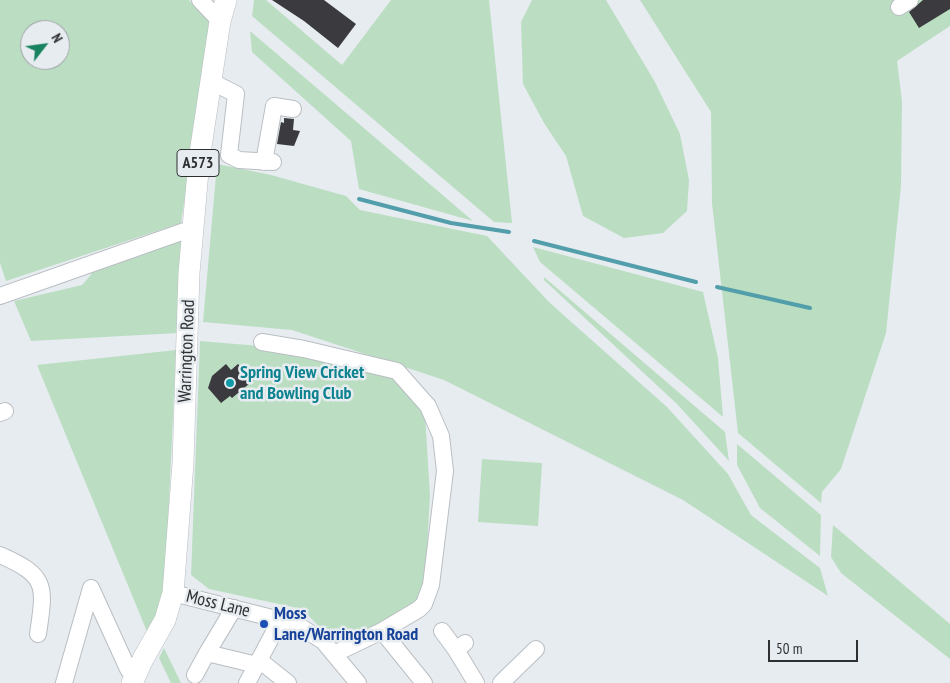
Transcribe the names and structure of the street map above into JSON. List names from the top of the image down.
{
  "streets": {
    "main road": ["A573", "Warrington Road"],
    "street": ["Moss Lane"]
  },
  "crossings": [
    ["Warrington Road", "Moss Lane"]
  ],
  "places": ["Spring View Cricket and Bowling Club", "Moss Lane/Warrington Road"],
  "scale_bar": "50 m",
  "north": "top right"
}
